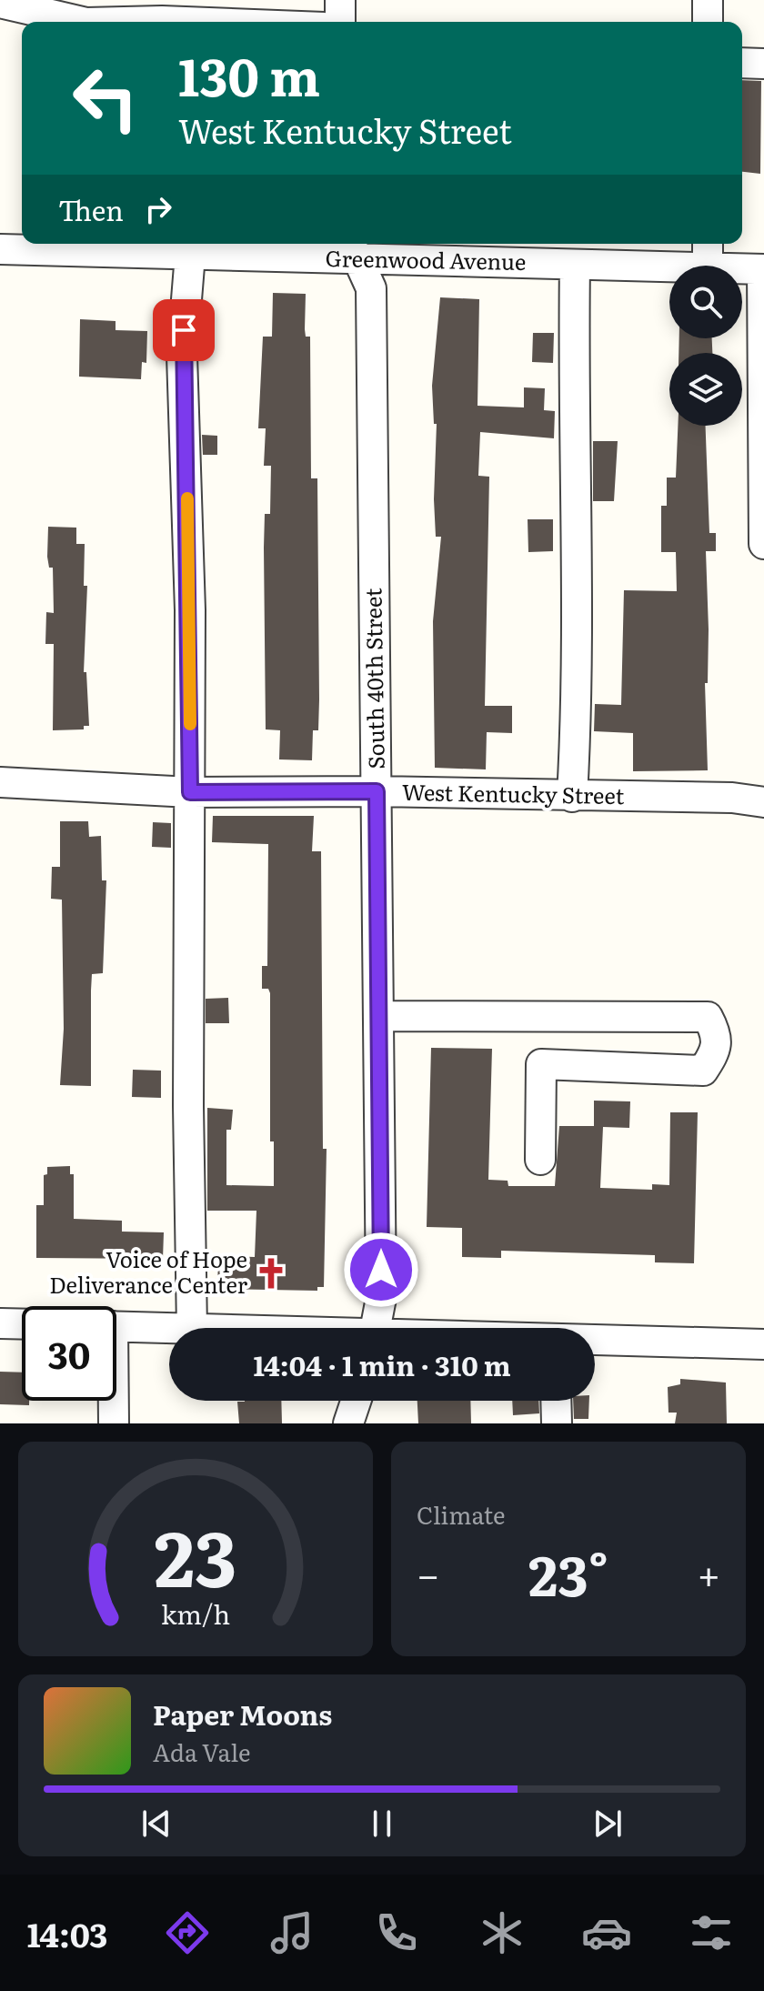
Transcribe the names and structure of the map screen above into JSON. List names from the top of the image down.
{
  "streets": {
    "street": ["Greenwood Avenue", "South 40th Street", "West Kentucky Street"]
  },
  "crossings": [
    ["Greenwood Avenue", "South 40th Street"],
    ["South 40th Street", "West Kentucky Street"]
  ],
  "places": {
    "church": ["Voice of Hope Deliverance Center"]
  },
  "page": {
    "turn": ["130 m", "West Kentucky Street"],
    "then": "Then",
    "limit": "30",
    "trip": "14:04 · 1 min · 310 m",
    "tile": "Climate",
    "heat": ["−", "23°", "+"],
    "song": ["Paper Moons", "Ada Vale"],
    "tabs": "14:03",
    "gauge": ["23", "km/h"]
  }
}
